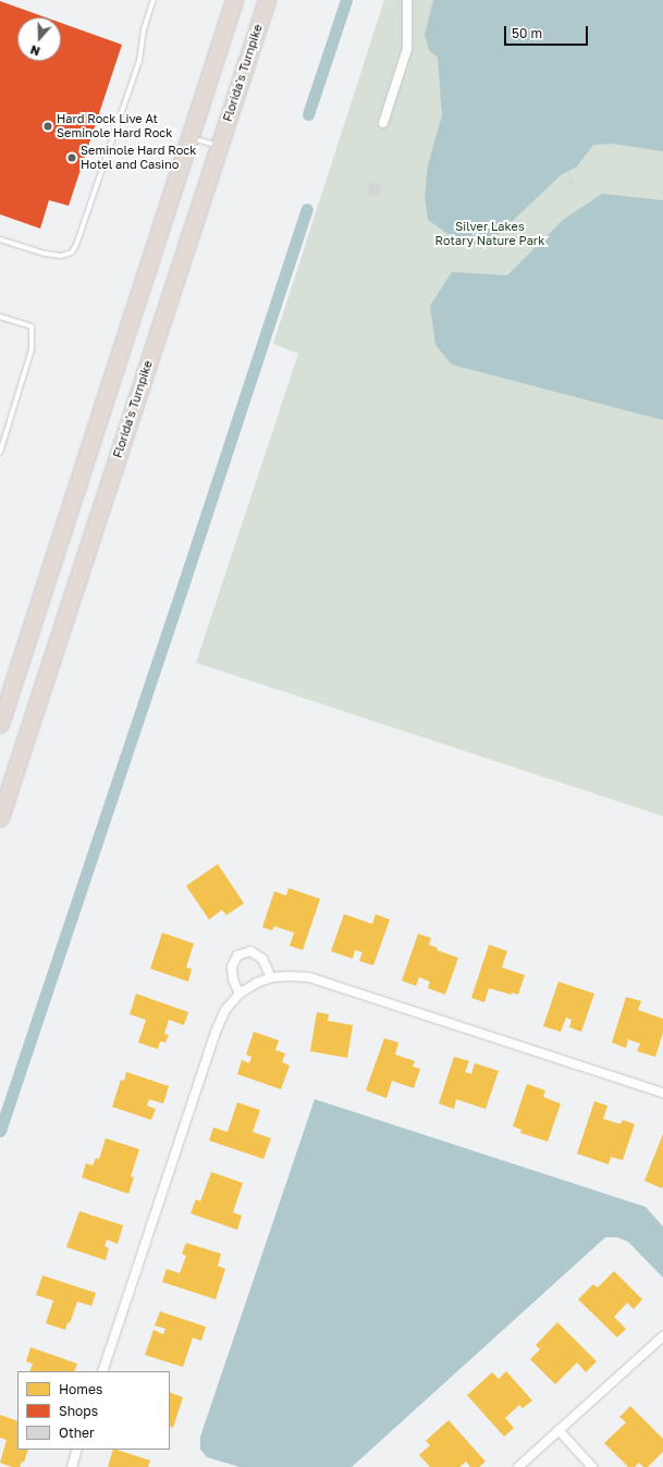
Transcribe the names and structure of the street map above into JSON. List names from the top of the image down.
{
  "streets": {
    "highway": ["Florida's Turnpike"]
  },
  "parks": ["Silver Lakes Rotary Nature Park"],
  "places": ["Hard Rock Live At Seminole Hard Rock", "Seminole Hard Rock Hotel and Casino"],
  "legend": ["Homes", "Shops", "Other"],
  "scale_bar": "50 m",
  "north": "bottom"
}
